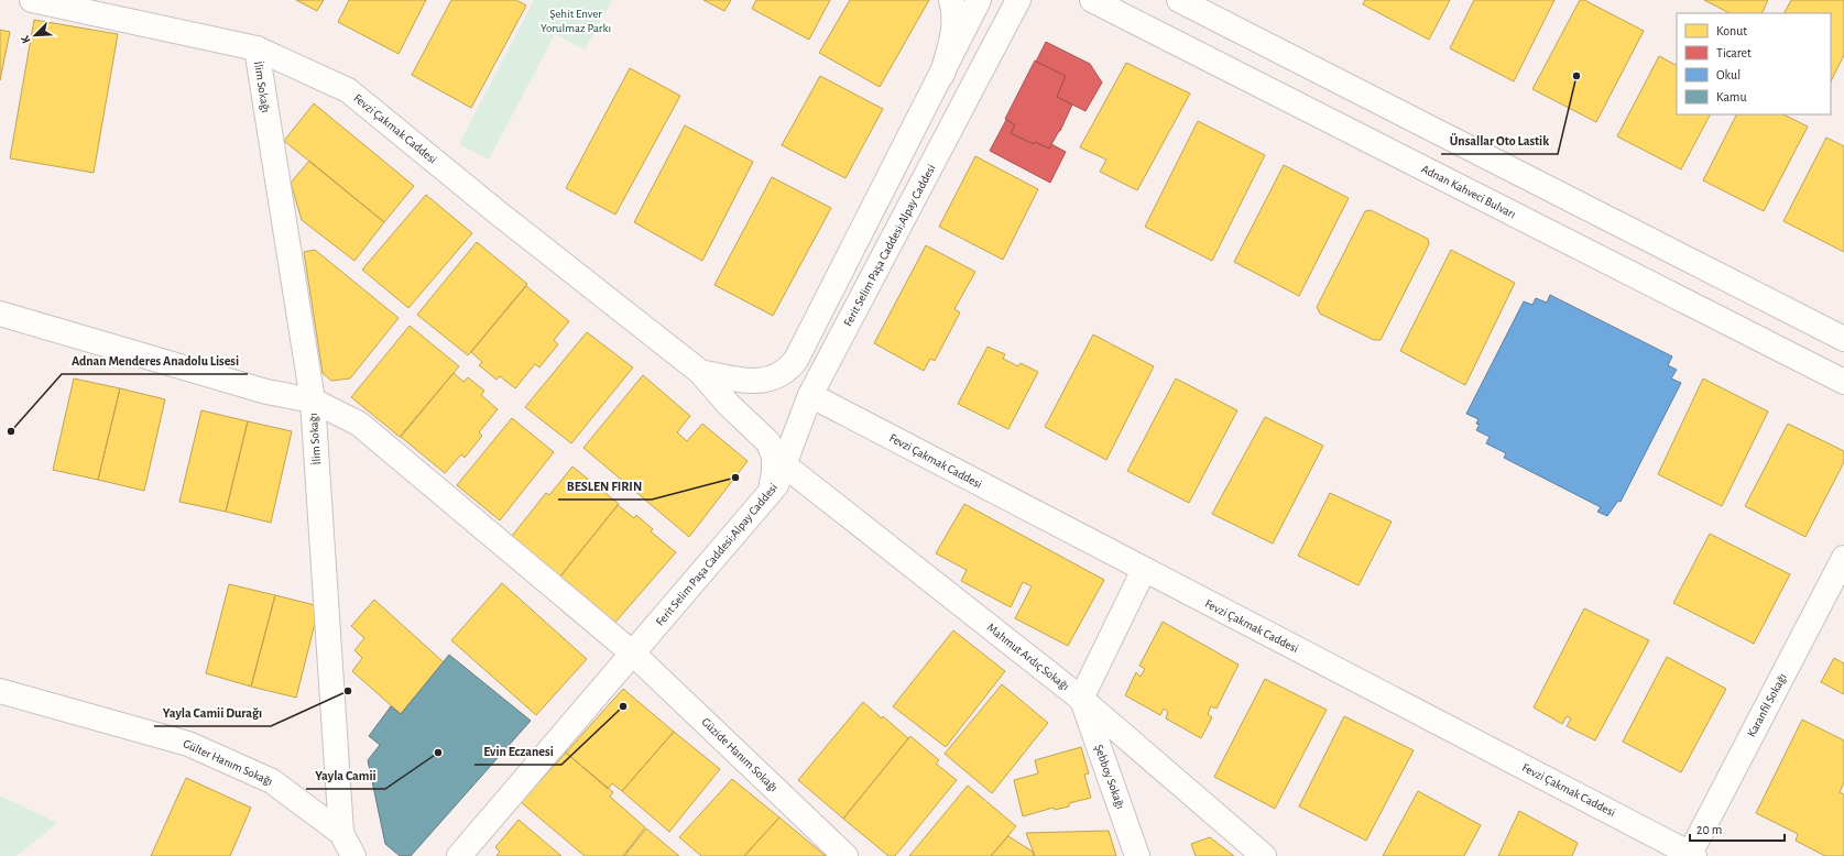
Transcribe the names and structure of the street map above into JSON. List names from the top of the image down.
{
  "streets": {
    "street": [
      "İlim Sokağı",
      "Fevzi Çakmak Caddesi",
      "Adnan Kahveci Bulvarı",
      "Ferit Selim Paşa Caddesi;Alpay Caddesi",
      "Mahmut Ardıç Sokağı",
      "Karanfil Sokağı",
      "Güzide Hanım Sokağı",
      "Gülter Hanım Sokağı",
      "Şebboy Sokağı"
    ]
  },
  "crossings": [
    ["İlim Sokağı", "Fevzi Çakmak Caddesi"],
    ["İlim Sokağı", "Güzide Hanım Sokağı"],
    ["İlim Sokağı", "Gülter Hanım Sokağı"],
    ["Fevzi Çakmak Caddesi", "Ferit Selim Paşa Caddesi;Alpay Caddesi"],
    ["Fevzi Çakmak Caddesi", "Karanfil Sokağı"],
    ["Ferit Selim Paşa Caddesi;Alpay Caddesi", "Mahmut Ardıç Sokağı"],
    ["Ferit Selim Paşa Caddesi;Alpay Caddesi", "Güzide Hanım Sokağı"],
    ["Mahmut Ardıç Sokağı", "Şebboy Sokağı"]
  ],
  "parks": ["Şehit Enver Yorulmaz Parkı"],
  "places": [
    "Ünsallar Oto Lastik",
    "Adnan Menderes Anadolu Lisesi",
    "BESLEN FIRIN",
    "Yayla Camii Durağı",
    "Evin Eczanesi",
    "Yayla Camii"
  ],
  "legend": [
    "Konut",
    "Ticaret",
    "Okul",
    "Kamu"
  ],
  "scale_bar": "20 m",
  "north": "bottom left"
}
